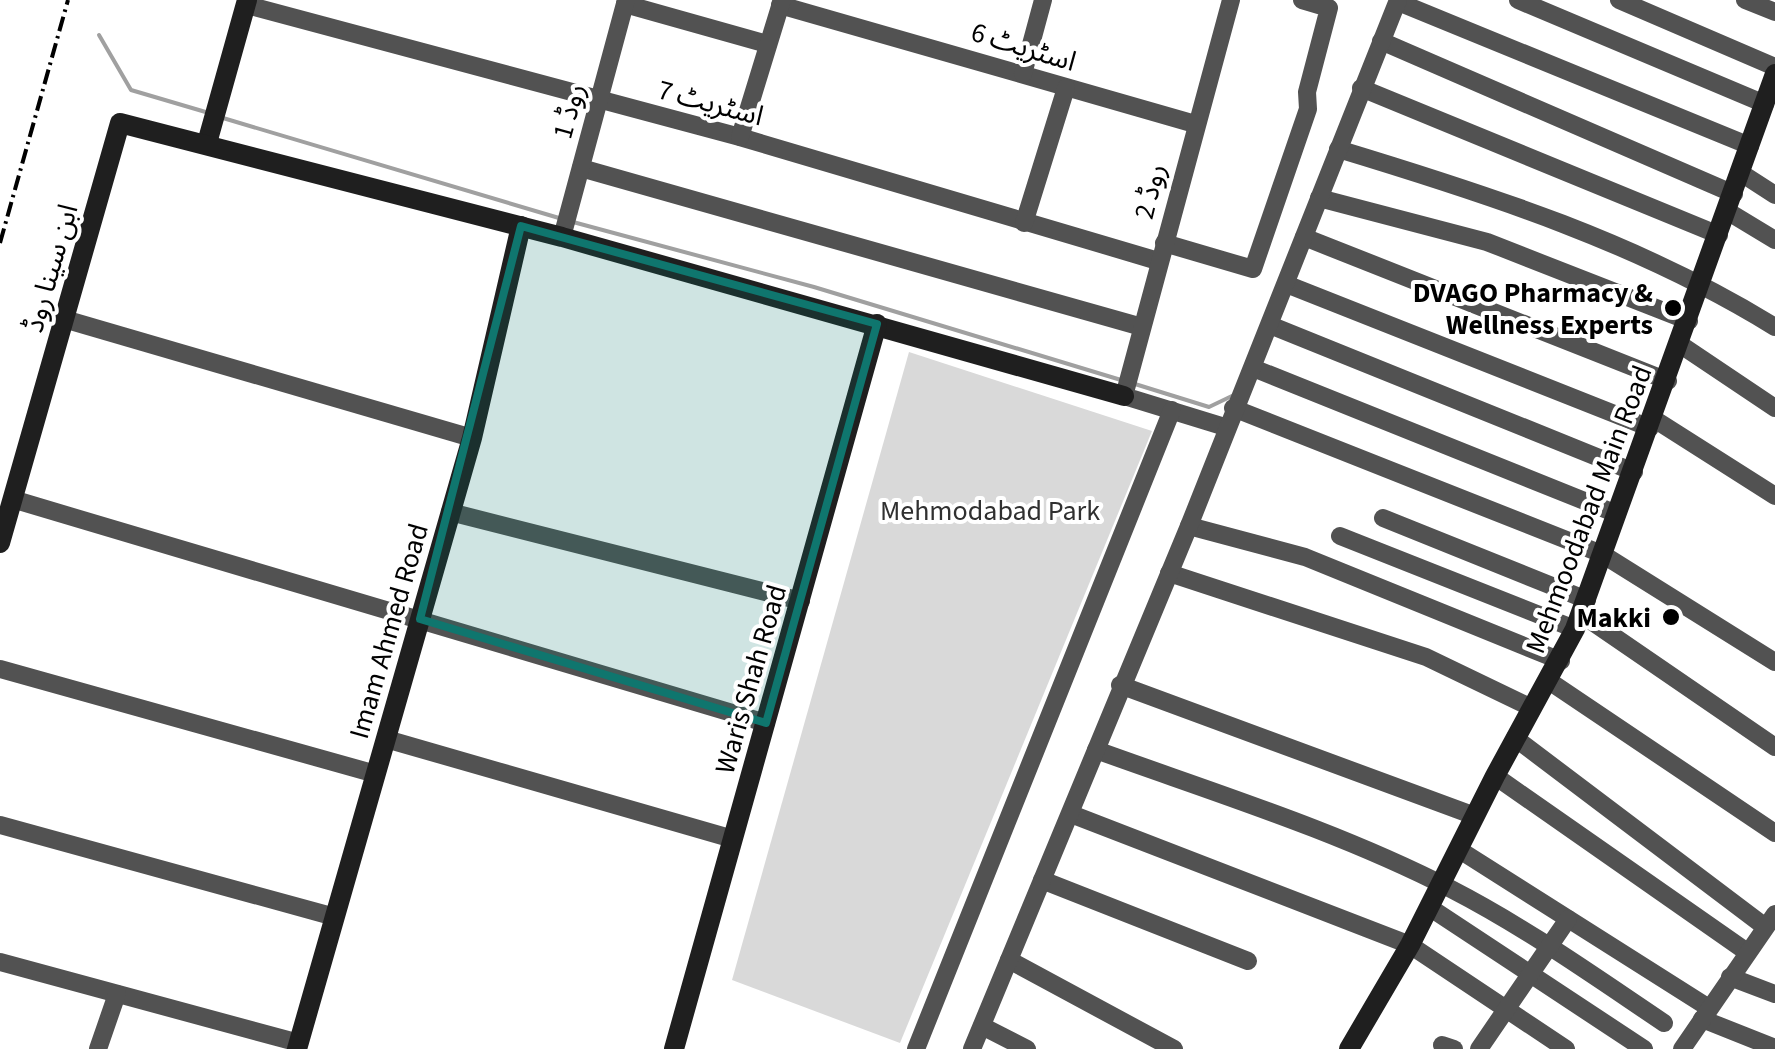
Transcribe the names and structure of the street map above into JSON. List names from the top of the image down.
{
  "streets": {
    "street": [
      "اسٹریٹ 6",
      "اسٹریٹ 7",
      "روڈ 1",
      "روڈ 2",
      "ابن سینا روڈ",
      "Mehmoodabad Main Road",
      "Imam Ahmed Road",
      "Waris Shah Road"
    ]
  },
  "crossings": [
    ["اسٹریٹ 6", "روڈ 2"],
    ["اسٹریٹ 7", "روڈ 1"],
    ["اسٹریٹ 7", "روڈ 2"]
  ],
  "parks": ["Mehmodabad Park"],
  "places": ["DVAGO Pharmacy & Wellness Experts", "Makki"]
}
